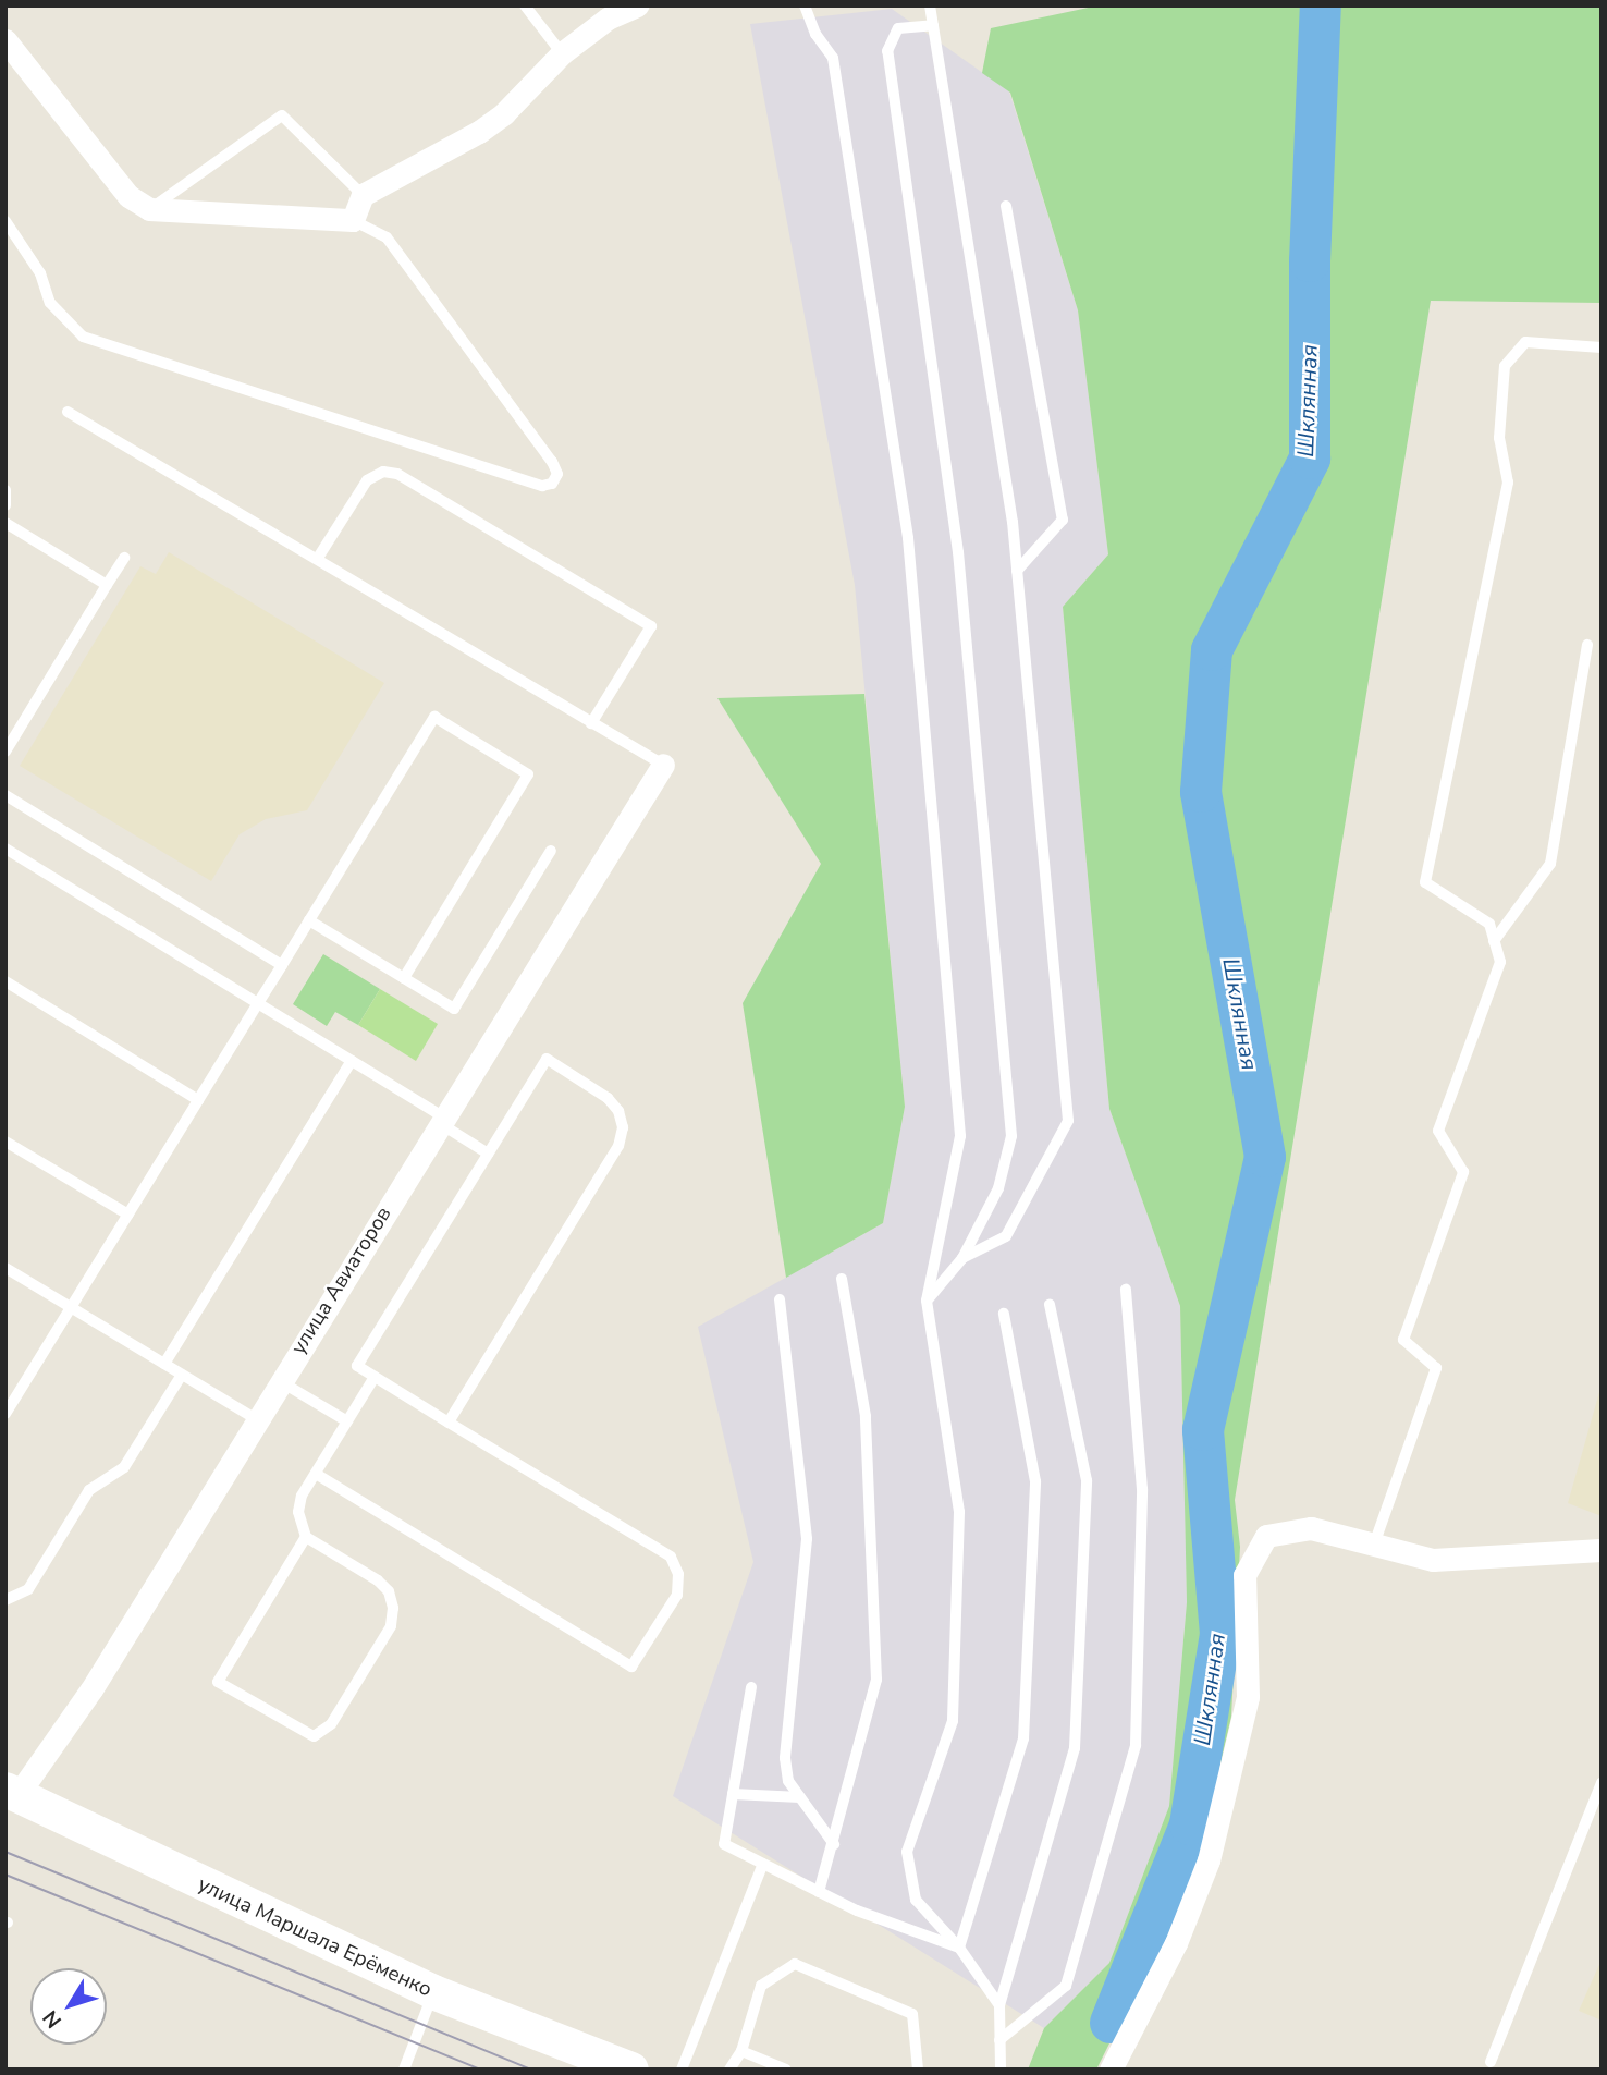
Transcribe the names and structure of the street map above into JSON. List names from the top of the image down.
{
  "streets": {
    "main road": ["улица Маршала Ерёменко"],
    "street": ["улица Авиаторов"]
  },
  "crossings": [
    ["улица Авиаторов", "улица Маршала Ерёменко"]
  ],
  "water": ["Шклянная"],
  "north": "bottom left"
}
